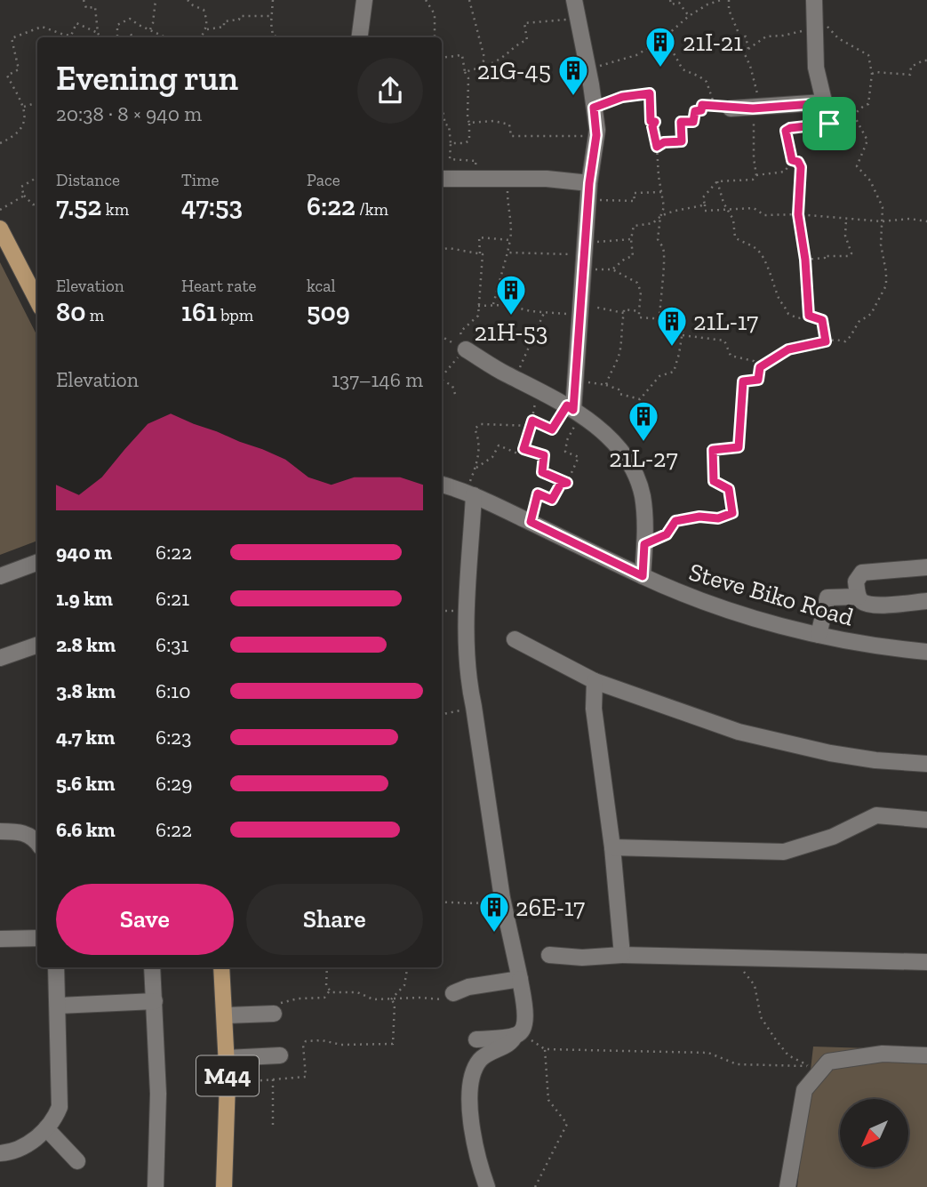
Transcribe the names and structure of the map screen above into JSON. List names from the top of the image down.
{
  "streets": {
    "main road": ["M44"],
    "street": ["Steve Biko Road"]
  },
  "places": {
    "building": [
      "21I-21",
      "21G-45",
      "21H-53",
      "21L-17",
      "21L-27",
      "26E-17"
    ]
  },
  "north": "bottom left",
  "page": {
    "heading": ["Evening run", "20:38 · 8 × 940 m"],
    "stats": [
      ["Distance", "7.52 km"],
      ["Time", "47:53"],
      ["Pace", "6:22 /km"],
      ["Elevation", "80 m"],
      ["Heart rate", "161 bpm"],
      ["kcal", "509"]
    ],
    "chart": ["Elevation", "137–146 m"],
    "list": [
      {
        "name": "940 m",
        "note": "6:22"
      },
      {
        "name": "1.9 km",
        "note": "6:21"
      },
      {
        "name": "2.8 km",
        "note": "6:31"
      },
      {
        "name": "3.8 km",
        "note": "6:10"
      },
      {
        "name": "4.7 km",
        "note": "6:23"
      },
      {
        "name": "5.6 km",
        "note": "6:29"
      },
      {
        "name": "6.6 km",
        "note": "6:22"
      }
    ],
    "buttons": ["Save", "Share"]
  }
}
